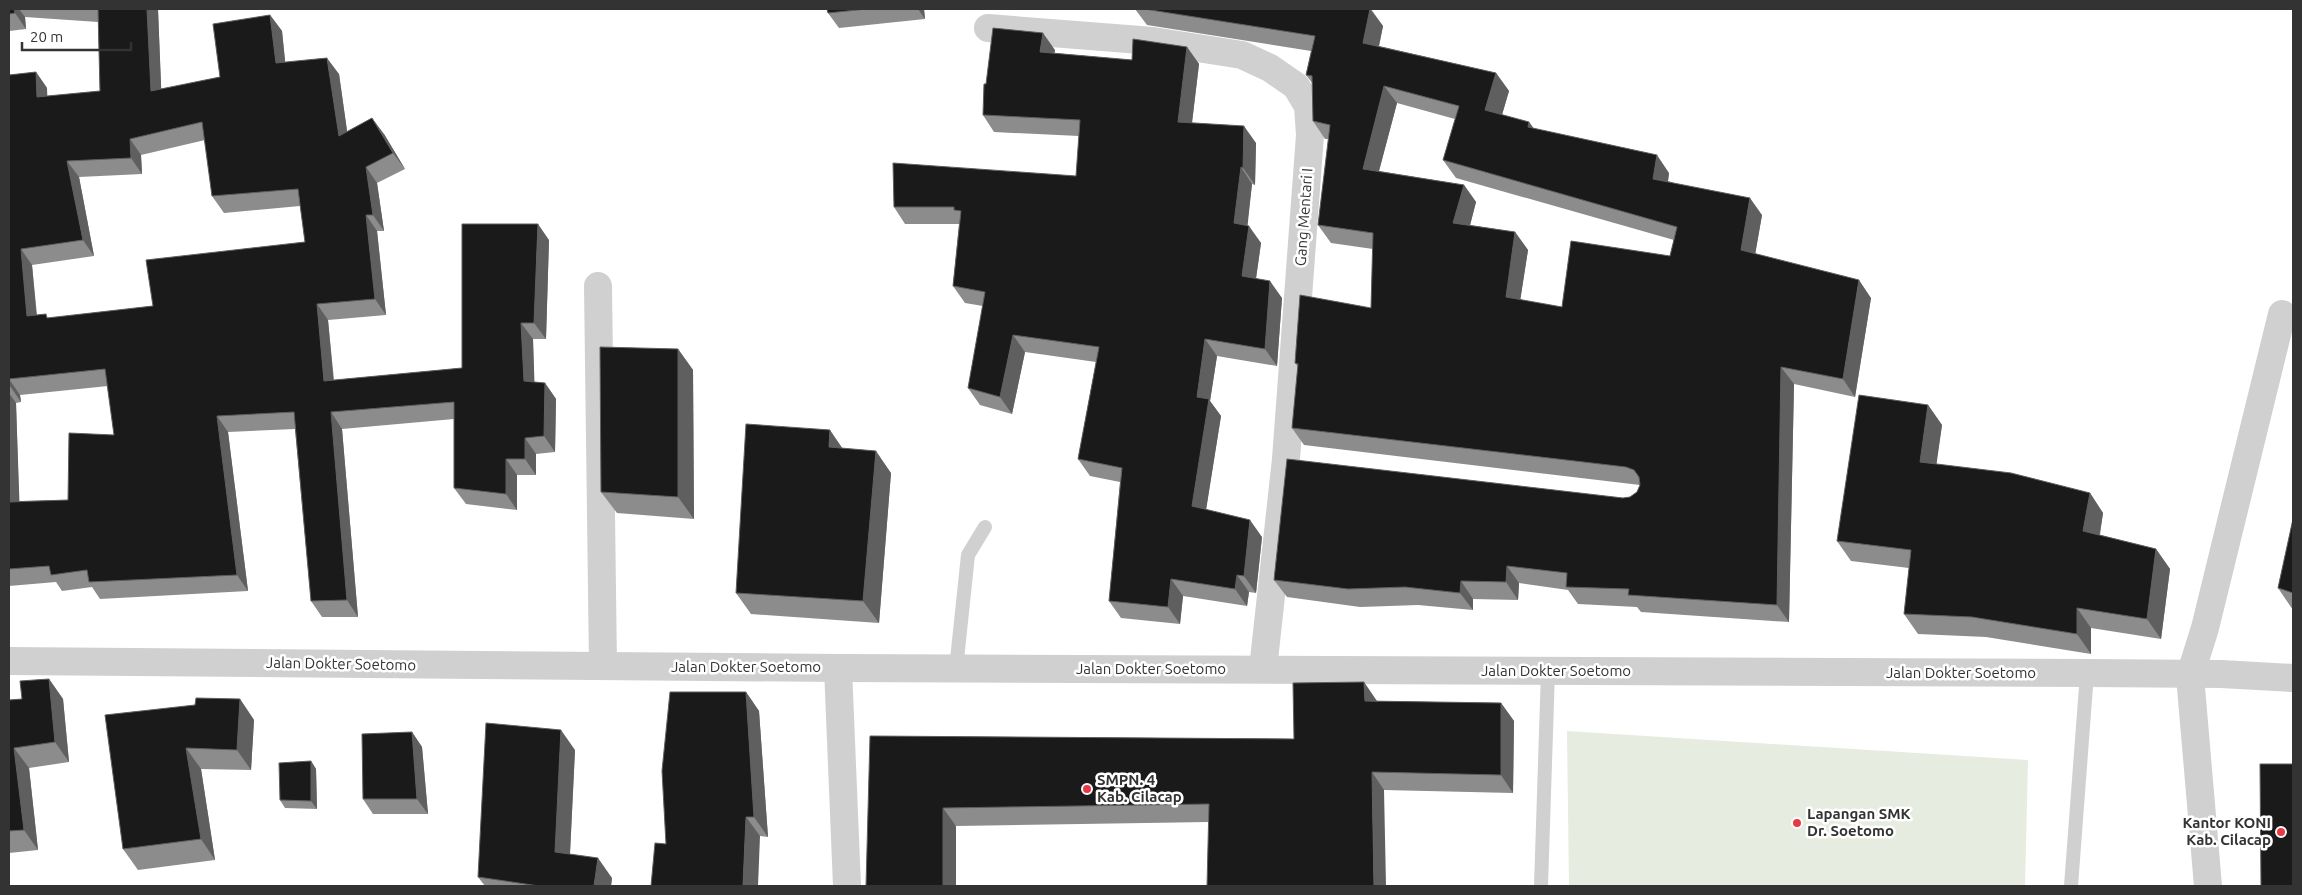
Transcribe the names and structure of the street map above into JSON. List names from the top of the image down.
{
  "streets": {
    "street": ["Gang Mentari I", "Jalan Dokter Soetomo"]
  },
  "crossings": [
    ["Gang Mentari I", "Jalan Dokter Soetomo"]
  ],
  "places": ["SMPN. 4 Kab. Cilacap", "Lapangan SMK Dr. Soetomo", "Kantor KONI Kab. Cilacap"],
  "scale_bar": "20 m"
}
